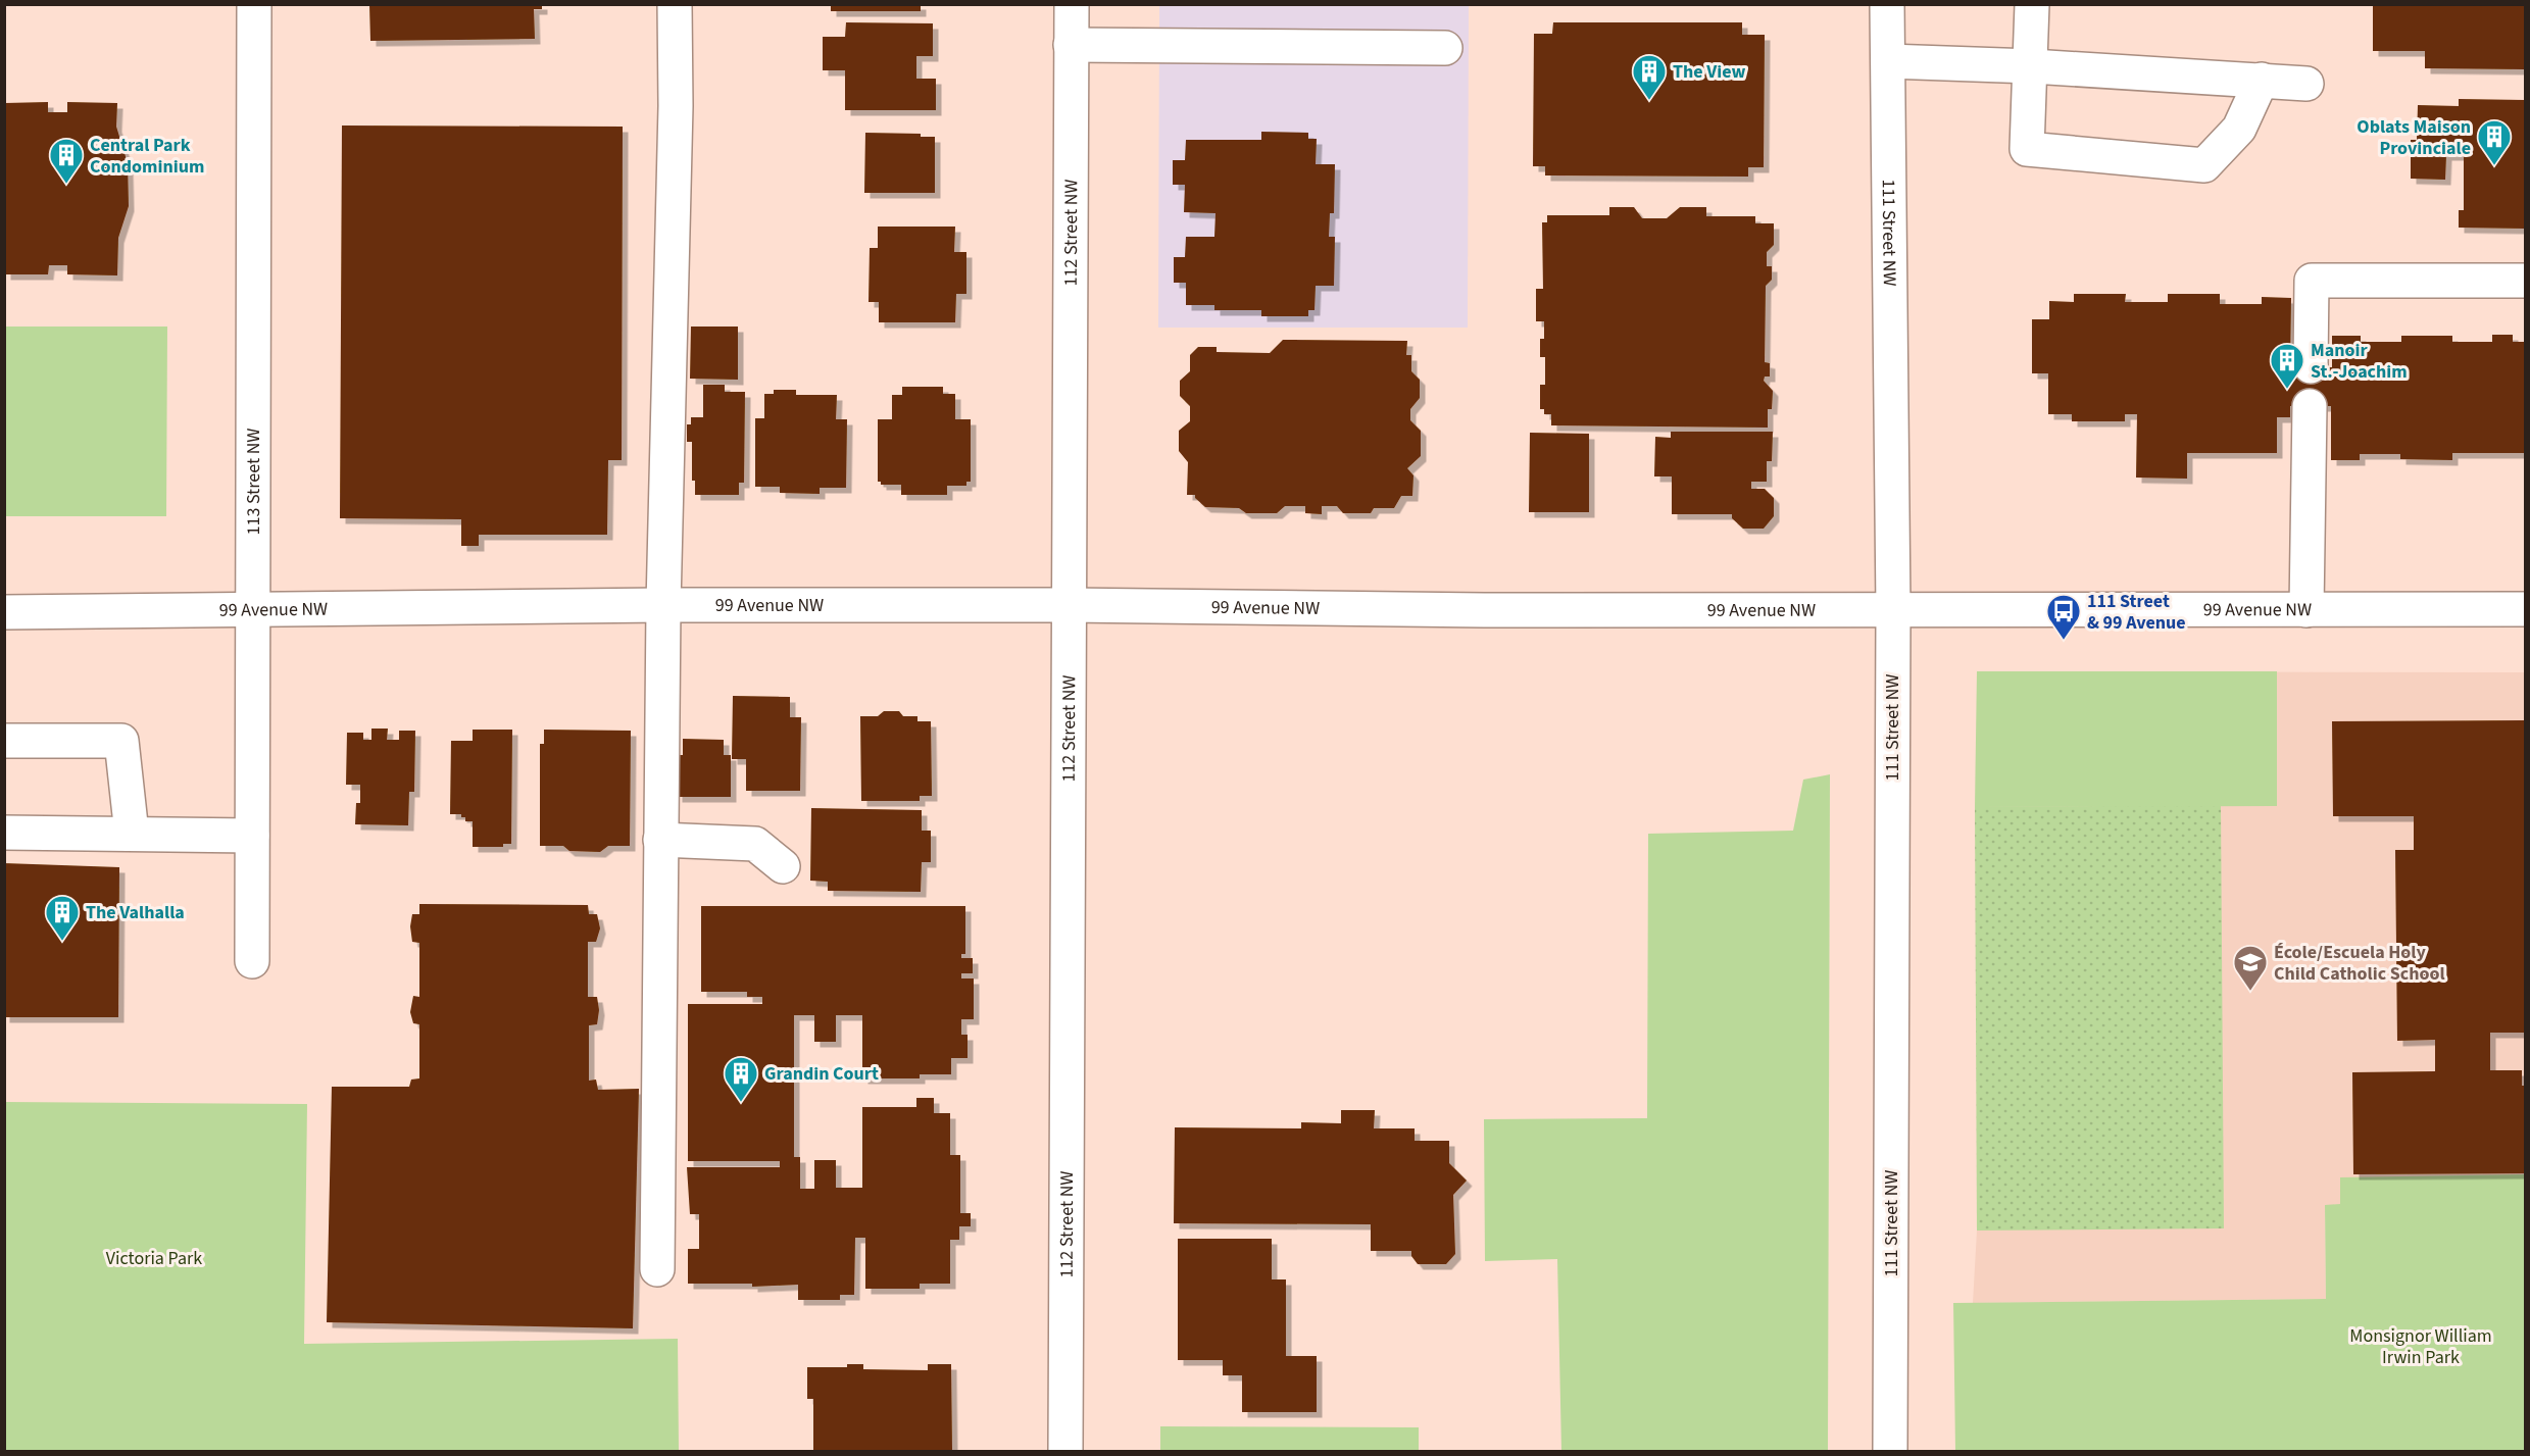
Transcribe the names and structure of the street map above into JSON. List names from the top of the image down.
{
  "streets": {
    "street": [
      "112 Street NW",
      "111 Street NW",
      "113 Street NW",
      "99 Avenue NW"
    ]
  },
  "crossings": [
    ["112 Street NW", "99 Avenue NW"],
    ["111 Street NW", "99 Avenue NW"],
    ["113 Street NW", "99 Avenue NW"]
  ],
  "parks": ["Victoria Park", "Monsignor William Irwin Park"],
  "places": {
    "building": [
      "The View",
      "Oblats Maison Provinciale",
      "Central Park Condominium",
      "Manoir St.-Joachim",
      "The Valhalla",
      "Grandin Court"
    ],
    "bus stop": ["111 Street & 99 Avenue"],
    "school or university": ["École/Escuela Holy Child Catholic School"]
  }
}
